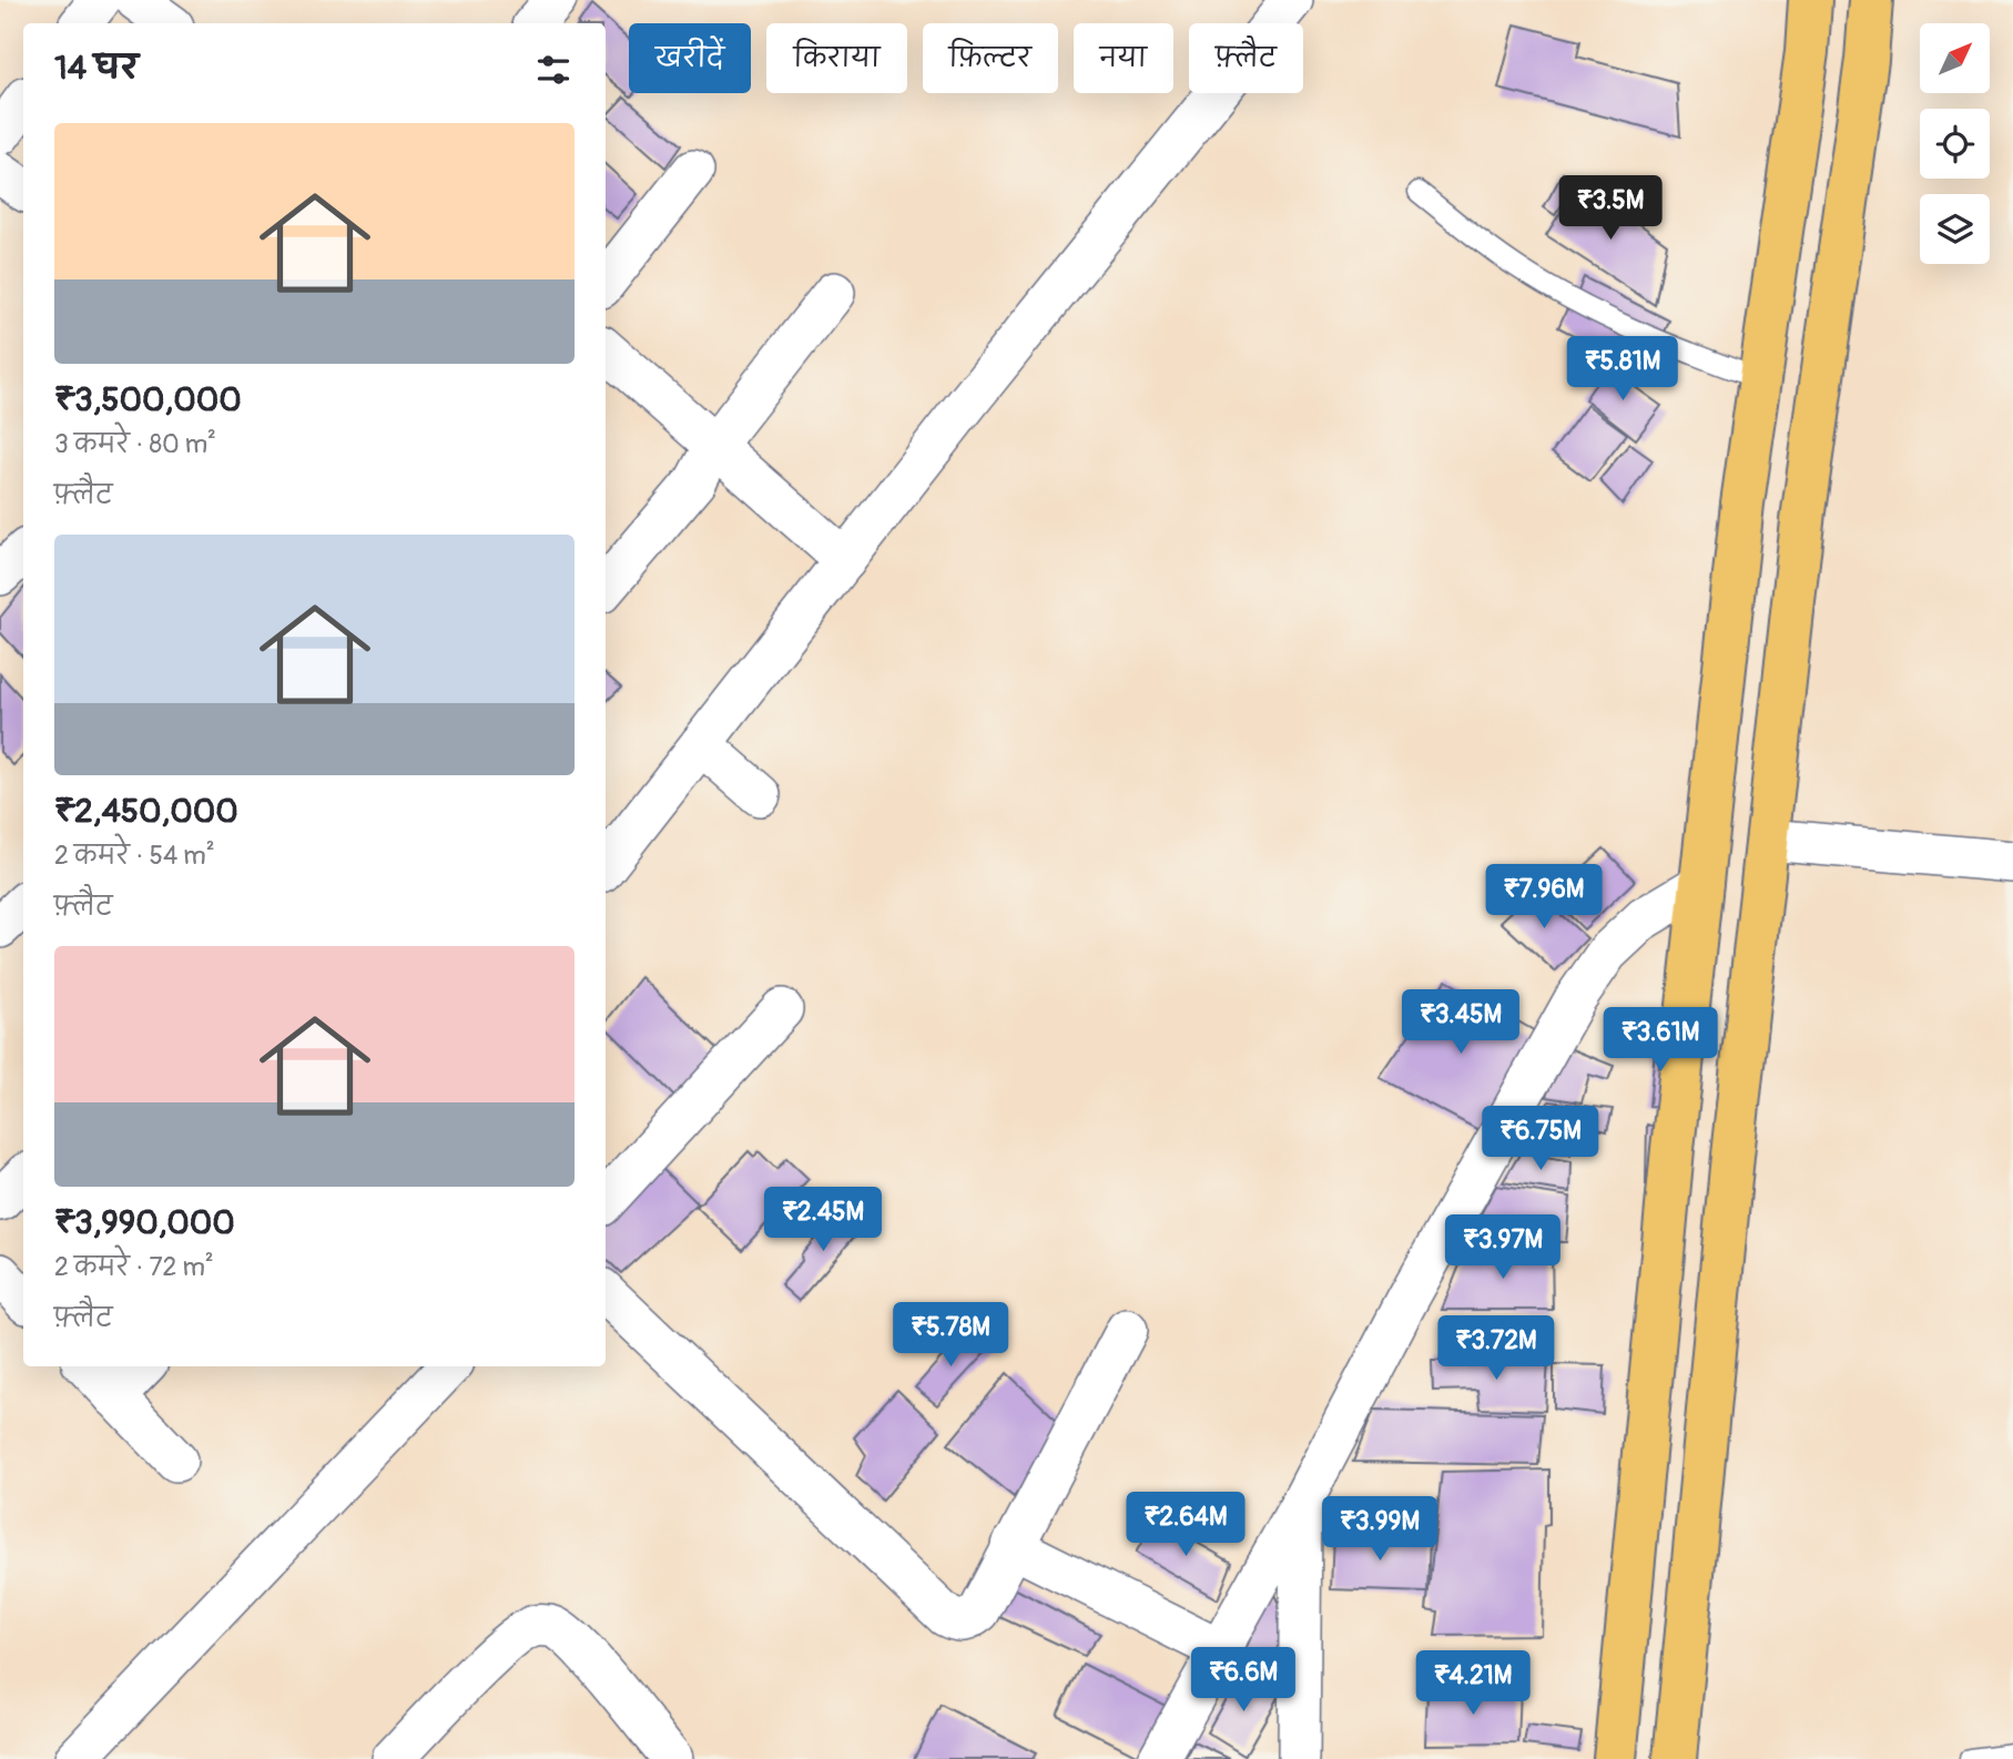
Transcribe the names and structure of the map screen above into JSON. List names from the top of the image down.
{
  "north": "top right",
  "page": {
    "chip": [
      "खरीदें",
      "किराया",
      "फ़िल्टर",
      "नया",
      "फ़्लैट"
    ],
    "heading": "14 घर",
    "list": [
      {
        "name": "₹3,500,000",
        "note": "3 कमरे · 80 m² · फ़्लैट"
      },
      {
        "name": "₹2,450,000",
        "note": "2 कमरे · 54 m² · फ़्लैट"
      },
      {
        "name": "₹3,990,000",
        "note": "2 कमरे · 72 m² · फ़्लैट"
      }
    ],
    "price": [
      "₹3.5M",
      "₹5.81M",
      "₹7.96M",
      "₹3.45M",
      "₹3.61M",
      "₹6.75M",
      "₹2.45M",
      "₹3.97M",
      "₹5.78M",
      "₹3.72M",
      "₹2.64M",
      "₹3.99M",
      "₹6.6M",
      "₹4.21M"
    ]
  }
}
